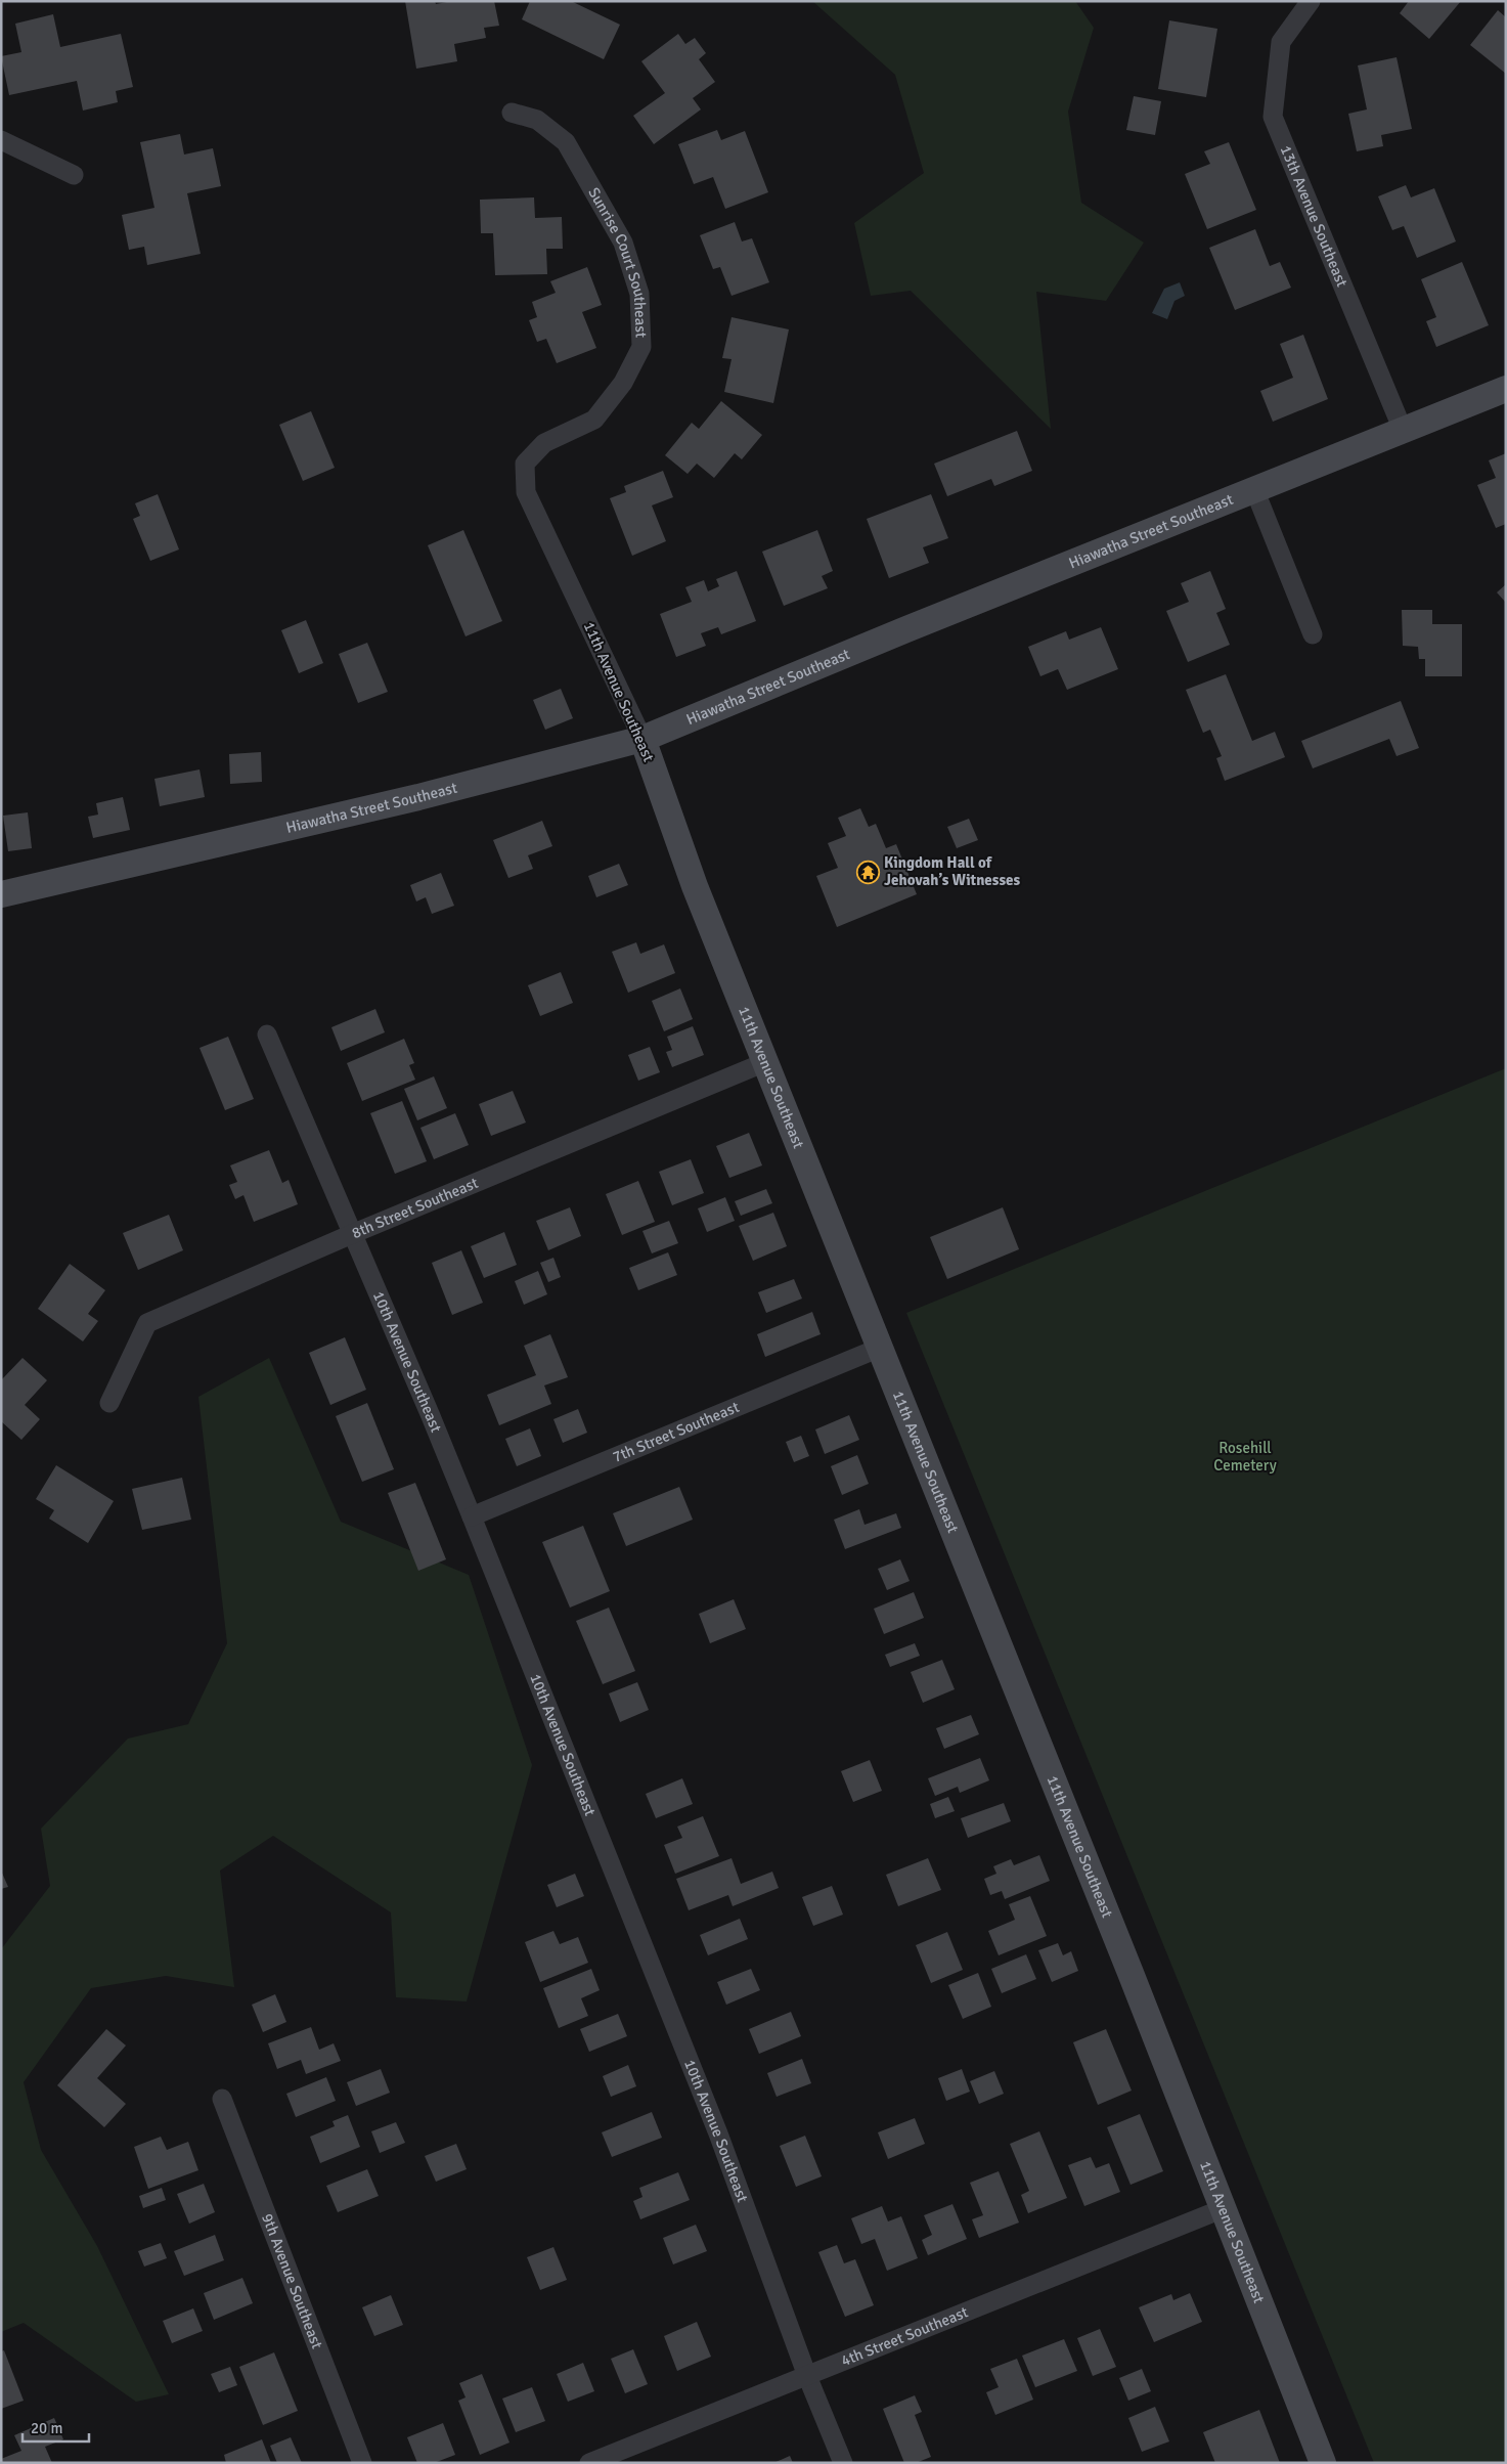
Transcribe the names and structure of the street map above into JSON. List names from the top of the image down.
{
  "streets": {
    "street": [
      "13th Avenue Southeast",
      "Sunrise Court Southeast",
      "Hiawatha Street Southeast",
      "11th Avenue Southeast",
      "8th Street Southeast",
      "10th Avenue Southeast",
      "7th Street Southeast",
      "9th Avenue Southeast",
      "4th Street Southeast"
    ]
  },
  "crossings": [
    ["13th Avenue Southeast", "Hiawatha Street Southeast"],
    ["Sunrise Court Southeast", "11th Avenue Southeast"],
    ["Hiawatha Street Southeast", "11th Avenue Southeast"],
    ["11th Avenue Southeast", "8th Street Southeast"],
    ["11th Avenue Southeast", "7th Street Southeast"],
    ["11th Avenue Southeast", "4th Street Southeast"],
    ["8th Street Southeast", "10th Avenue Southeast"],
    ["10th Avenue Southeast", "7th Street Southeast"],
    ["10th Avenue Southeast", "4th Street Southeast"]
  ],
  "parks": ["Rosehill Cemetery"],
  "places": {
    "temple": ["Kingdom Hall of Jehovah’s Witnesses"]
  },
  "scale_bar": "20 m"
}
